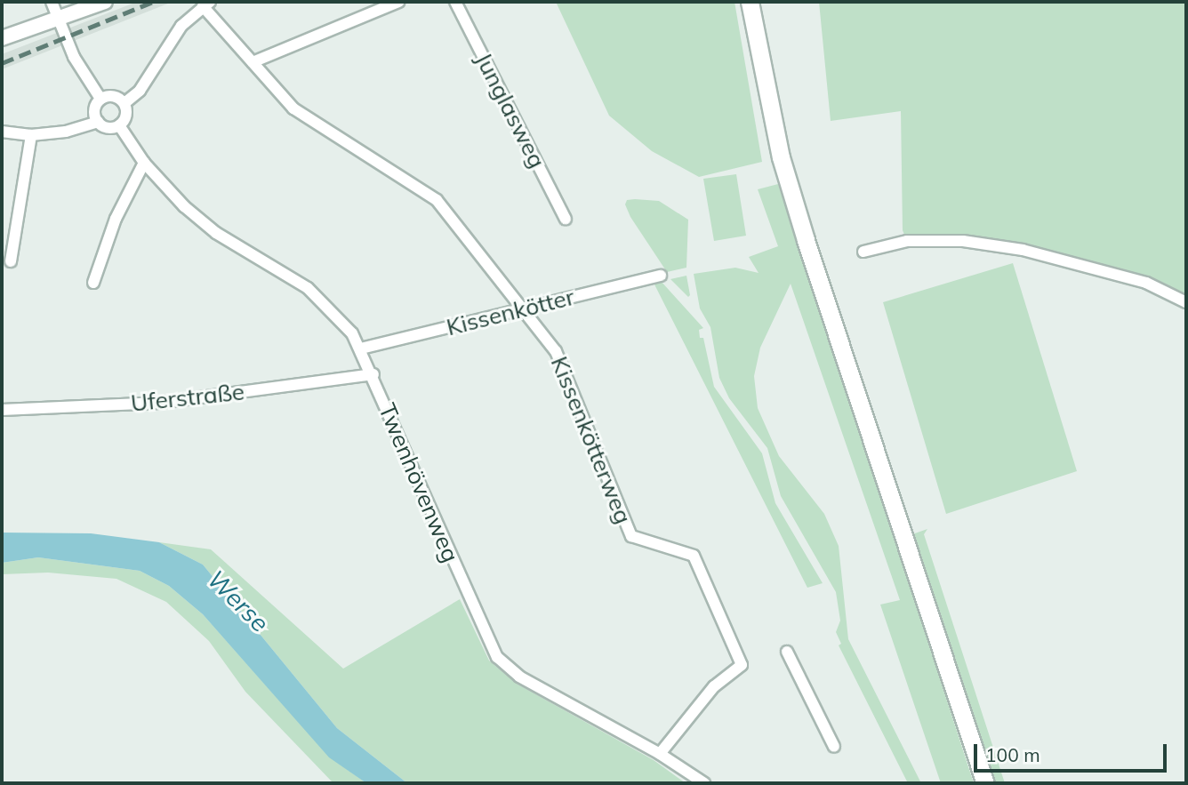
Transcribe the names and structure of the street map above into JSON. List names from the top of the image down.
{
  "streets": {
    "street": [
      "Junglasweg",
      "Kissenkötter",
      "Uferstraße",
      "Kissenkötterweg",
      "Twenhövenweg"
    ]
  },
  "crossings": [
    ["Kissenkötter", "Kissenkötterweg"],
    ["Kissenkötter", "Twenhövenweg"],
    ["Uferstraße", "Twenhövenweg"],
    ["Kissenkötterweg", "Twenhövenweg"]
  ],
  "water": ["Werse"],
  "scale_bar": "100 m"
}
